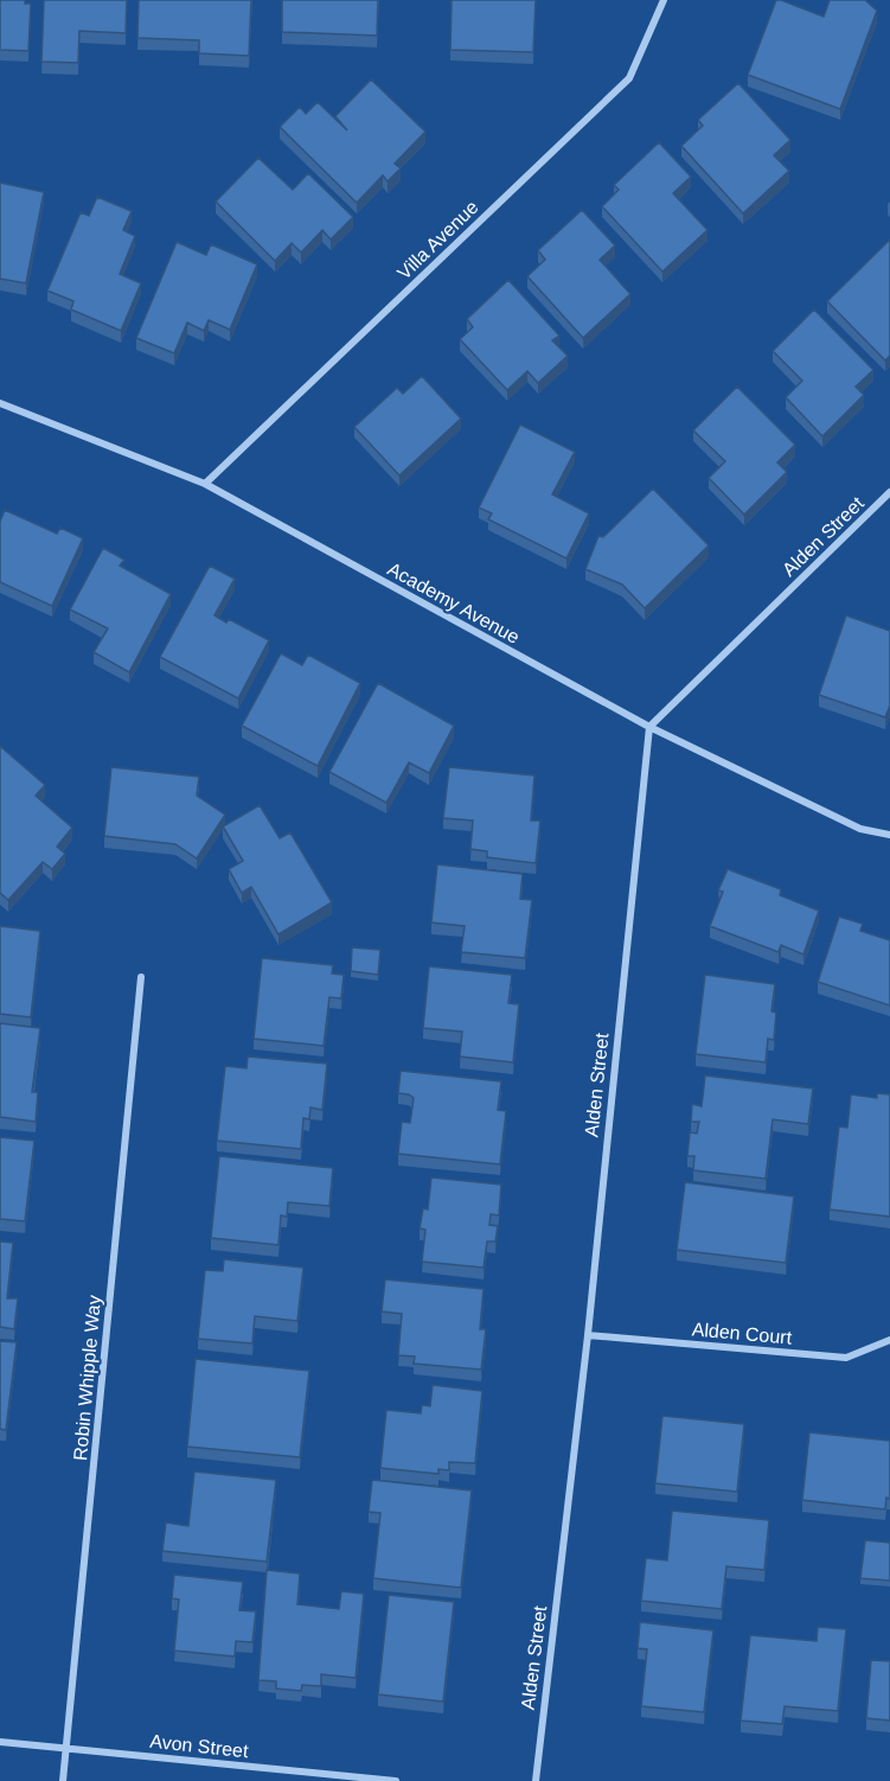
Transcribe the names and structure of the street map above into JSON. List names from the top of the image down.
{
  "streets": {
    "street": [
      "Villa Avenue",
      "Alden Street",
      "Academy Avenue",
      "Alden Court",
      "Robin Whipple Way",
      "Avon Street"
    ]
  },
  "crossings": [
    ["Villa Avenue", "Academy Avenue"],
    ["Alden Street", "Academy Avenue"],
    ["Alden Street", "Alden Court"],
    ["Robin Whipple Way", "Avon Street"]
  ]
}
